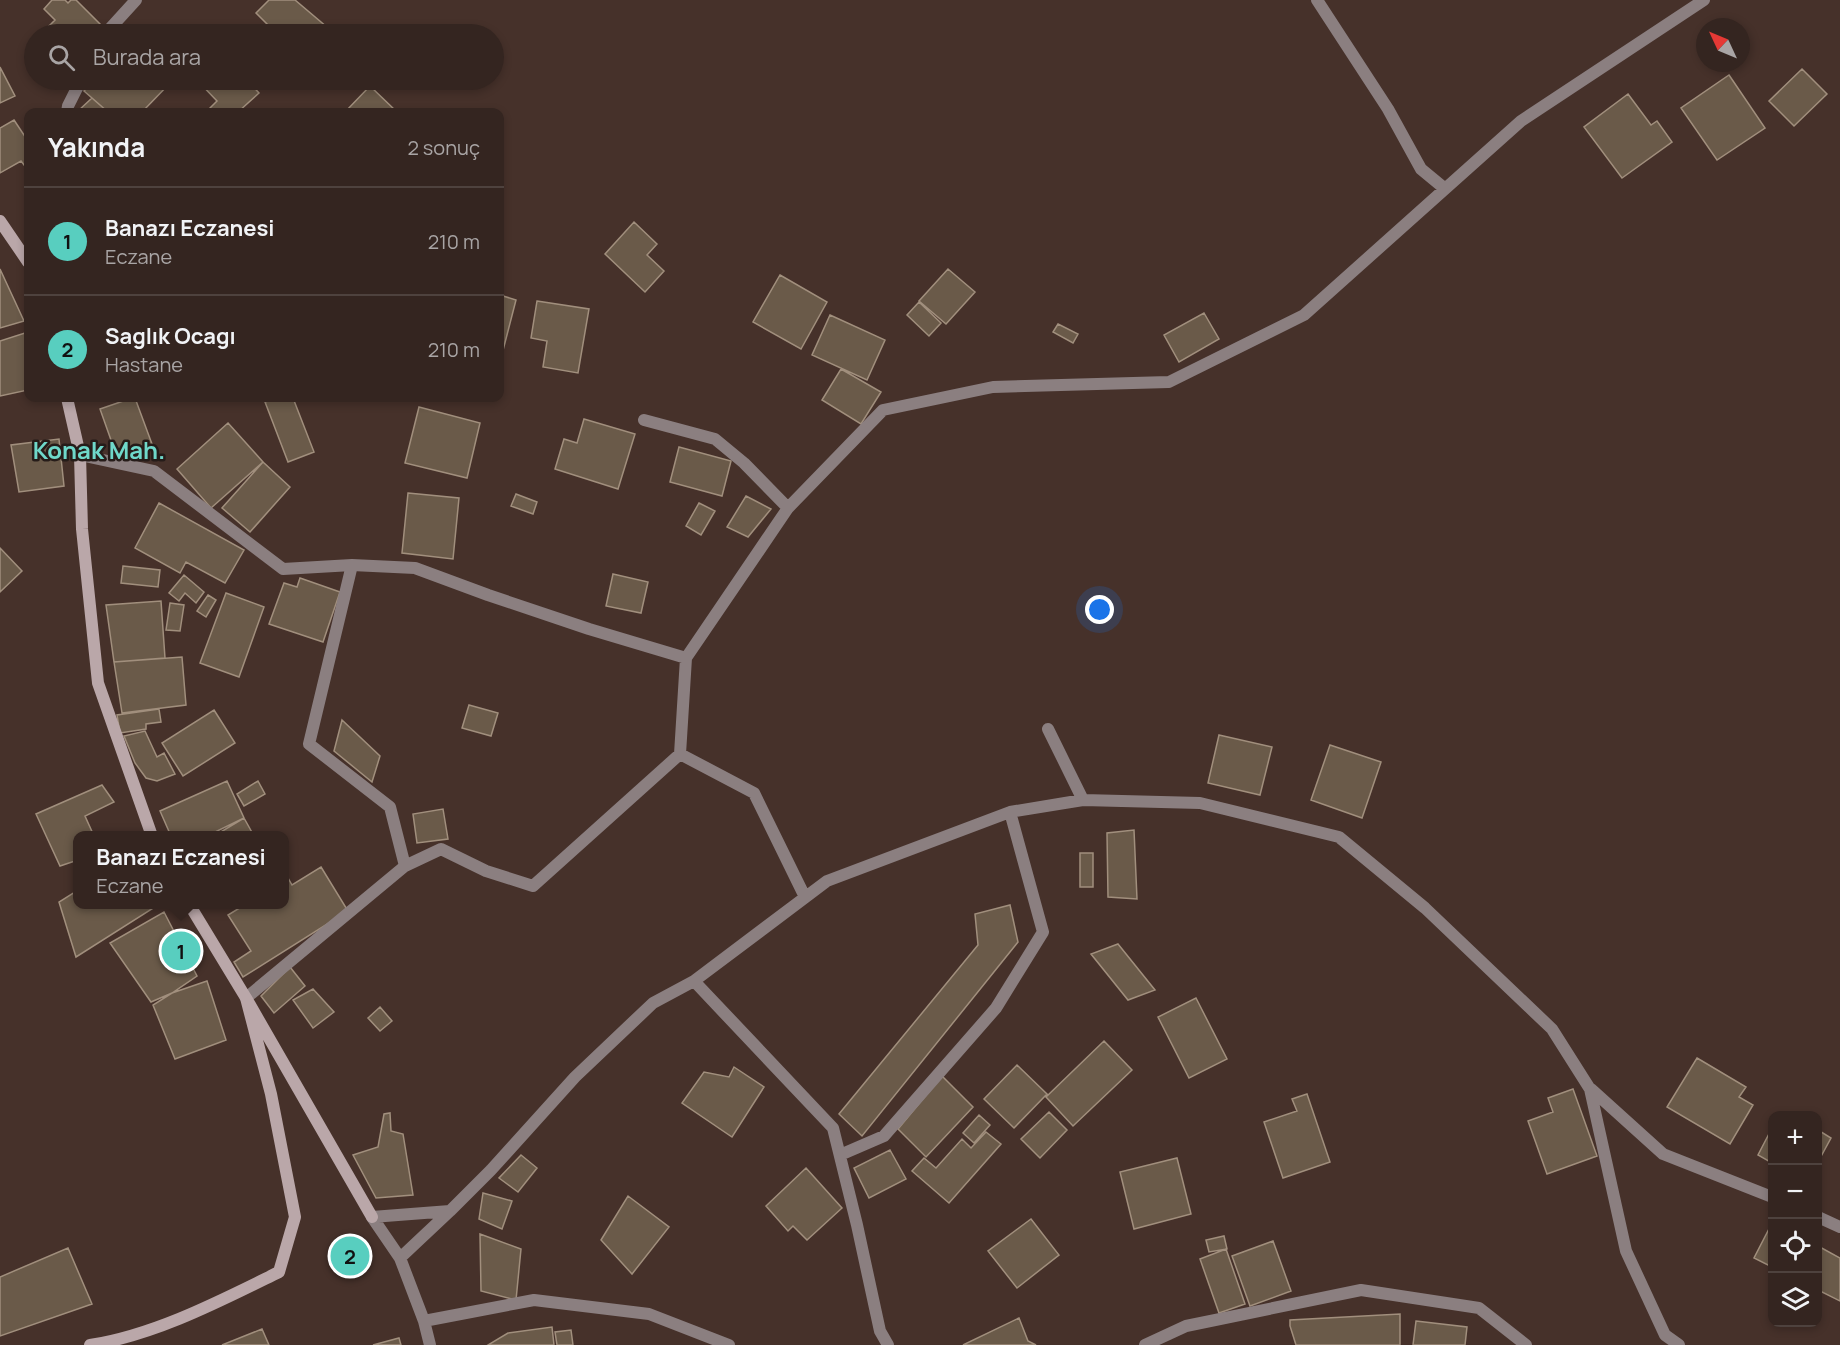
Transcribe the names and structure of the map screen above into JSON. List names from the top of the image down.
{
  "districts": ["Konak Mah."],
  "north": "top left",
  "page": {
    "search": "Burada ara",
    "heading": ["Yakında", "2 sonuç"],
    "list": [
      {
        "mark": "1",
        "name": "Banazı Eczanesi",
        "note": "Eczane",
        "value": "210 m"
      },
      {
        "mark": "2",
        "name": "Saglık Ocagı",
        "note": "Hastane",
        "value": "210 m"
      }
    ],
    "popup": ["Banazı Eczanesi", "Eczane"],
    "pins": ["1", "2"],
    "map_buttons": ["+", "−"]
  }
}
